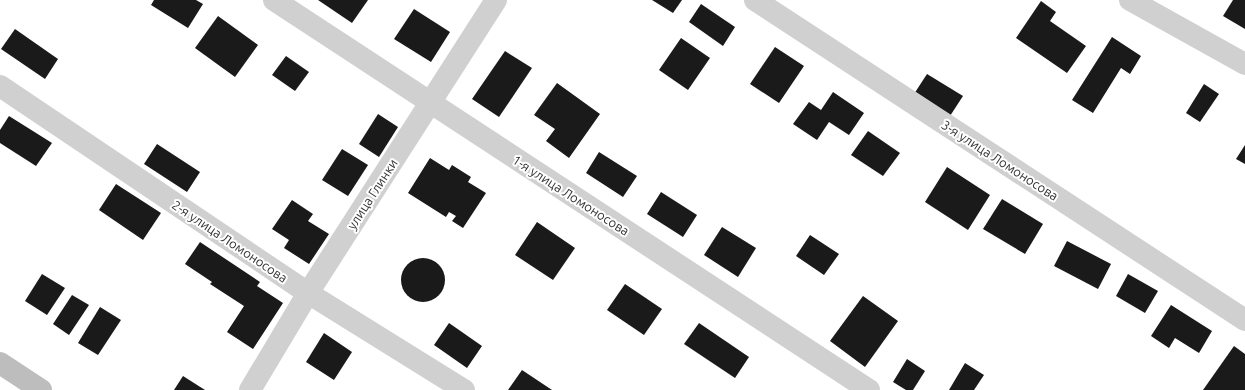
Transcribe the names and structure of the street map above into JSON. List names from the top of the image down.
{
  "streets": {
    "street": [
      "3-я улица Ломоносова",
      "улица Глинки",
      "1-я улица Ломоносова",
      "2-я улица Ломоносова"
    ]
  },
  "crossings": [
    ["улица Глинки", "1-я улица Ломоносова"],
    ["улица Глинки", "2-я улица Ломоносова"]
  ]
}
